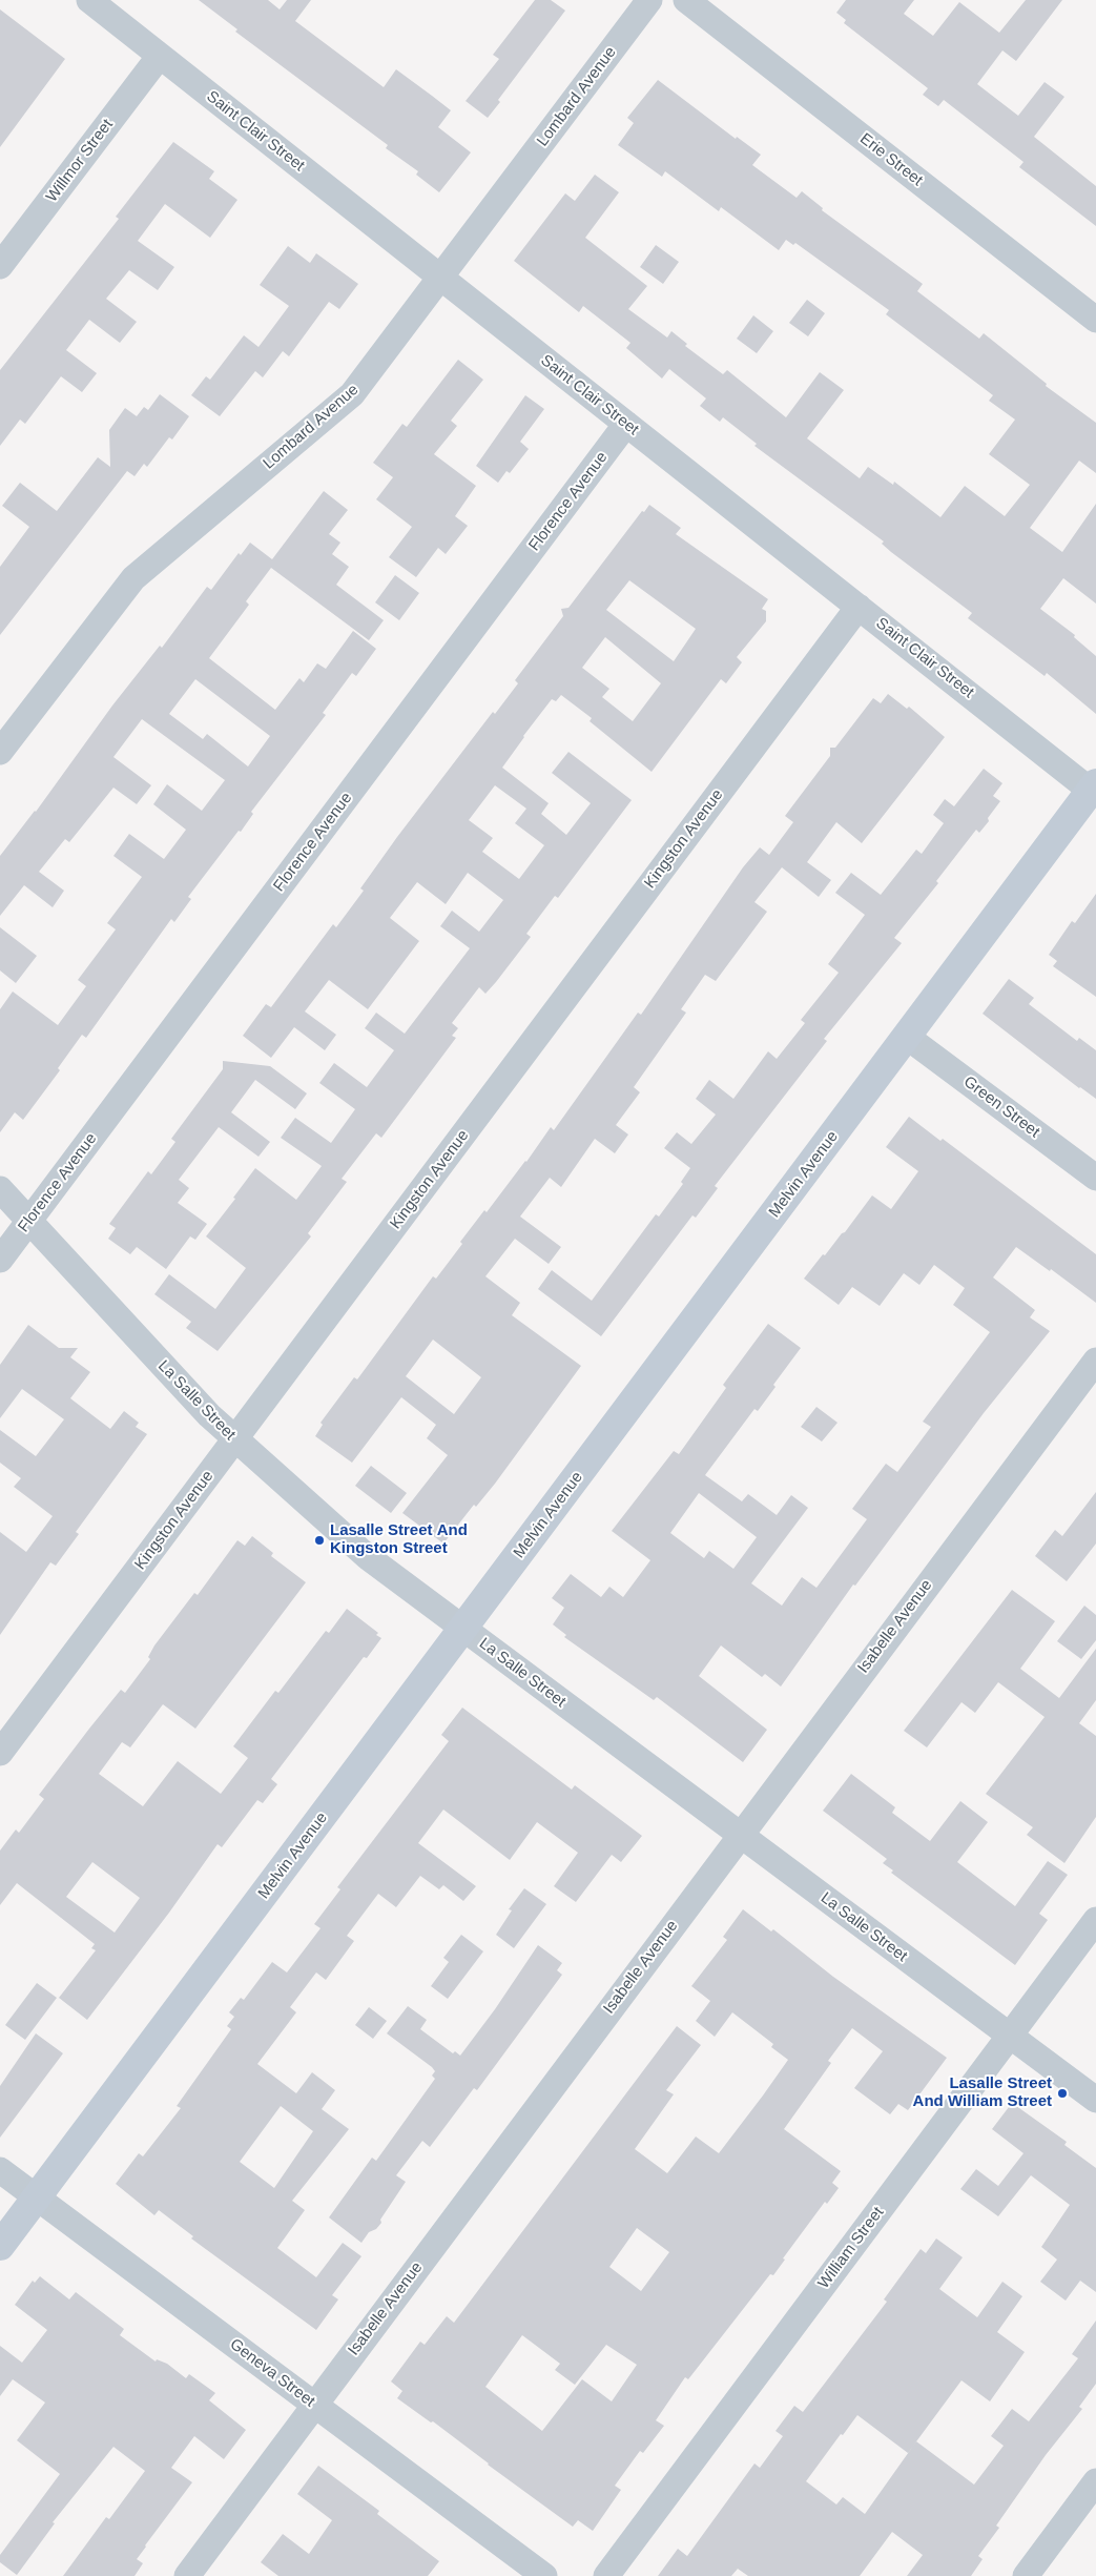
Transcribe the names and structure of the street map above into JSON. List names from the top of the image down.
{
  "streets": {
    "street": [
      "Lombard Avenue",
      "Saint Clair Street",
      "Erie Street",
      "Willmor Street",
      "Florence Avenue",
      "Kingston Avenue",
      "Green Street",
      "Melvin Avenue",
      "La Salle Street",
      "Isabelle Avenue",
      "William Street",
      "Geneva Street"
    ]
  },
  "crossings": [
    ["Lombard Avenue", "Saint Clair Street"],
    ["Saint Clair Street", "Willmor Street"],
    ["Saint Clair Street", "Florence Avenue"],
    ["Saint Clair Street", "Kingston Avenue"],
    ["Saint Clair Street", "Melvin Avenue"],
    ["Florence Avenue", "La Salle Street"],
    ["Kingston Avenue", "La Salle Street"],
    ["Green Street", "Melvin Avenue"],
    ["Melvin Avenue", "La Salle Street"],
    ["Melvin Avenue", "Geneva Street"],
    ["La Salle Street", "Isabelle Avenue"],
    ["La Salle Street", "William Street"],
    ["Isabelle Avenue", "Geneva Street"]
  ],
  "places": ["Lasalle Street And Kingston Street", "Lasalle Street And William Street"]
}
